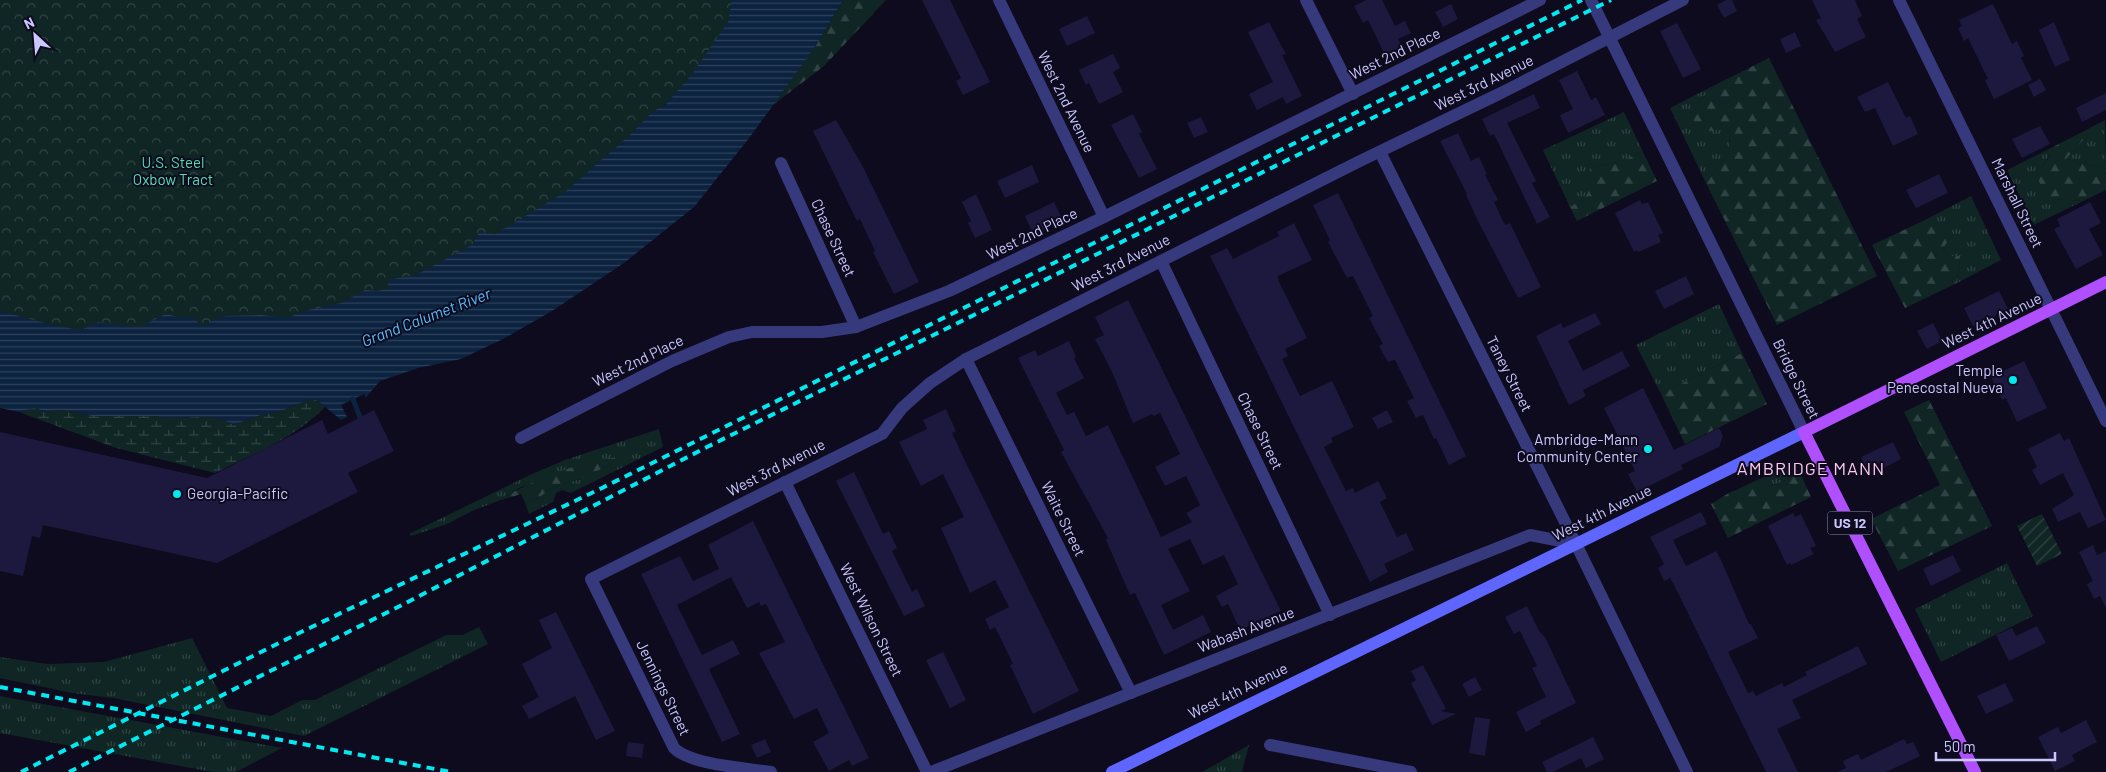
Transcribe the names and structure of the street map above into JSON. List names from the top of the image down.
{
  "streets": {
    "main road": ["West 4th Avenue", "Bridge Street", "US 12"],
    "street": [
      "West 2nd Place",
      "West 3rd Avenue",
      "West 2nd Avenue",
      "Marshall Street",
      "Chase Street",
      "Taney Street",
      "Waite Street",
      "West Wilson Street",
      "Wabash Avenue",
      "Jennings Street"
    ]
  },
  "crossings": [
    ["West 2nd Place", "West 2nd Avenue"],
    ["West 2nd Place", "Chase Street"],
    ["West 3rd Avenue", "Chase Street"],
    ["West 3rd Avenue", "Taney Street"],
    ["West 3rd Avenue", "Bridge Street"],
    ["West 3rd Avenue", "Waite Street"],
    ["West 3rd Avenue", "West Wilson Street"],
    ["West 3rd Avenue", "Jennings Street"],
    ["Marshall Street", "West 4th Avenue"],
    ["Chase Street", "Wabash Avenue"],
    ["West 4th Avenue", "Taney Street"],
    ["West 4th Avenue", "Bridge Street"],
    ["West 4th Avenue", "Wabash Avenue"],
    ["Taney Street", "Wabash Avenue"],
    ["Waite Street", "Wabash Avenue"]
  ],
  "districts": ["AMBRIDGE MANN"],
  "water": ["Grand Calumet River"],
  "parks": ["U.S. Steel Oxbow Tract"],
  "places": ["Temple Penecostal Nueva", "Ambridge-Mann Community Center", "Georgia-Pacific"],
  "scale_bar": "50 m",
  "north": "top left"
}
